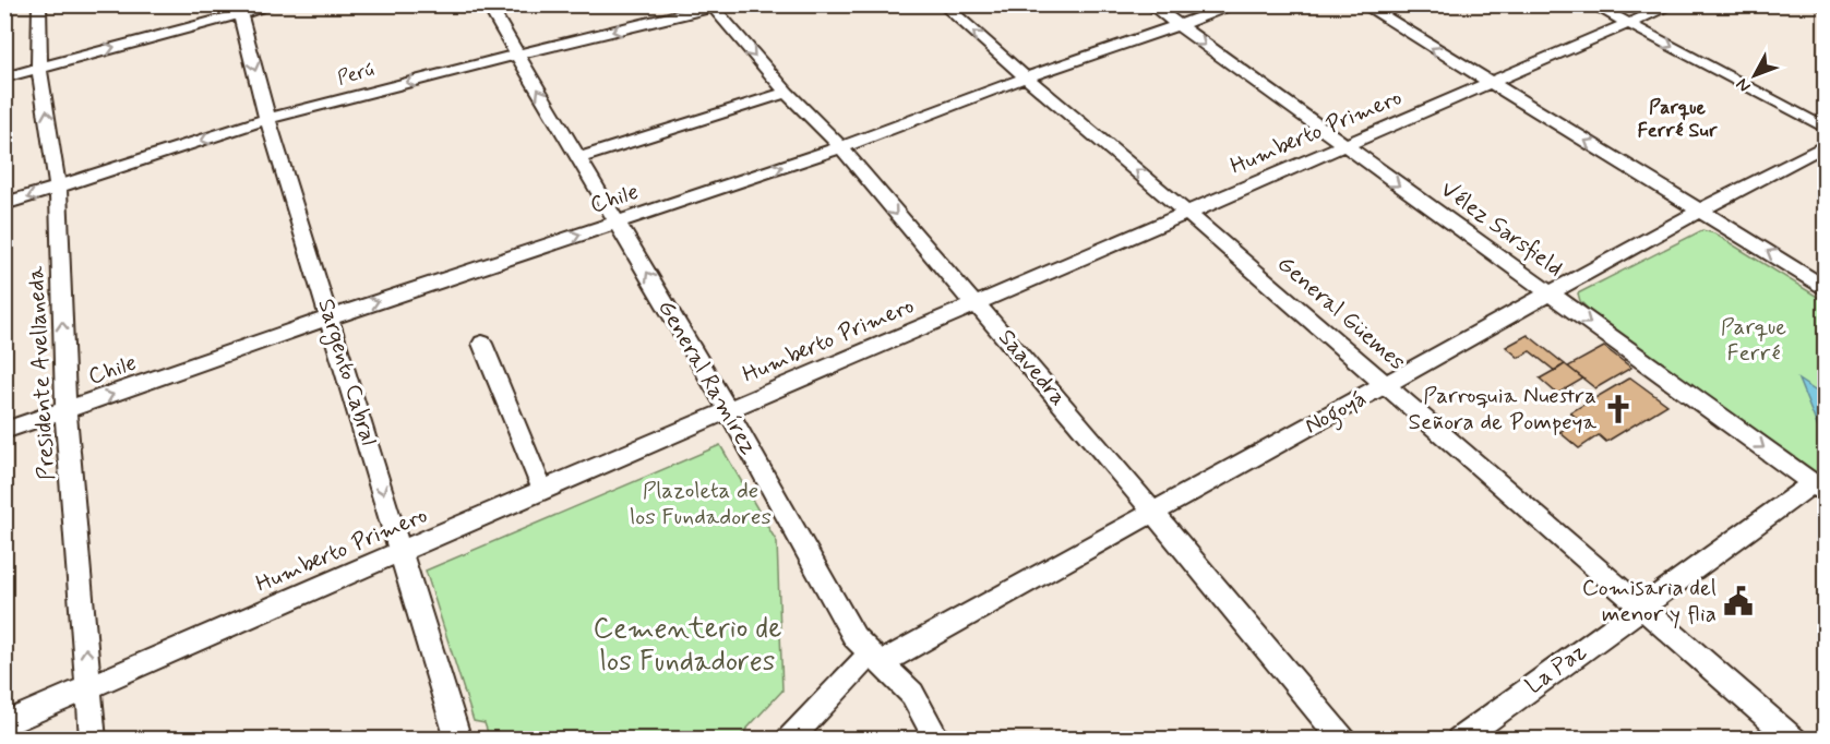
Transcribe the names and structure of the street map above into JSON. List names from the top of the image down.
{
  "streets": {
    "street": [
      "Perú",
      "Humberto Primero",
      "Chile",
      "Vélez Sarsfield",
      "General Güemes",
      "Saavedra",
      "Sargento Cabral",
      "Presidente Avellaneda",
      "General Ramírez",
      "Nogoyá",
      "La Paz"
    ]
  },
  "crossings": [
    ["Perú", "Saavedra"],
    ["Perú", "Sargento Cabral"],
    ["Perú", "Presidente Avellaneda"],
    ["Perú", "General Ramírez"],
    ["Humberto Primero", "Vélez Sarsfield"],
    ["Humberto Primero", "General Güemes"],
    ["Humberto Primero", "Saavedra"],
    ["Humberto Primero", "Sargento Cabral"],
    ["Humberto Primero", "Presidente Avellaneda"],
    ["Humberto Primero", "General Ramírez"],
    ["Chile", "Vélez Sarsfield"],
    ["Chile", "General Güemes"],
    ["Chile", "Saavedra"],
    ["Chile", "Sargento Cabral"],
    ["Chile", "Presidente Avellaneda"],
    ["Chile", "General Ramírez"],
    ["Vélez Sarsfield", "Nogoyá"],
    ["Vélez Sarsfield", "La Paz"],
    ["General Güemes", "Nogoyá"],
    ["General Güemes", "La Paz"],
    ["Saavedra", "Nogoyá"],
    ["General Ramírez", "Nogoyá"]
  ],
  "one_way": ["Chile", "Presidente Avellaneda", "General Ramírez"],
  "districts": ["Parque Ferré Sur"],
  "parks": ["Parque Ferré", "Plazoleta de los Fundadores", "Cementerio de los Fundadores"],
  "places": {
    "church": ["Parroquia Nuestra Señora de Pompeya"],
    "public building": ["Comisaria del menor y flia"]
  },
  "north": "bottom left"
}
